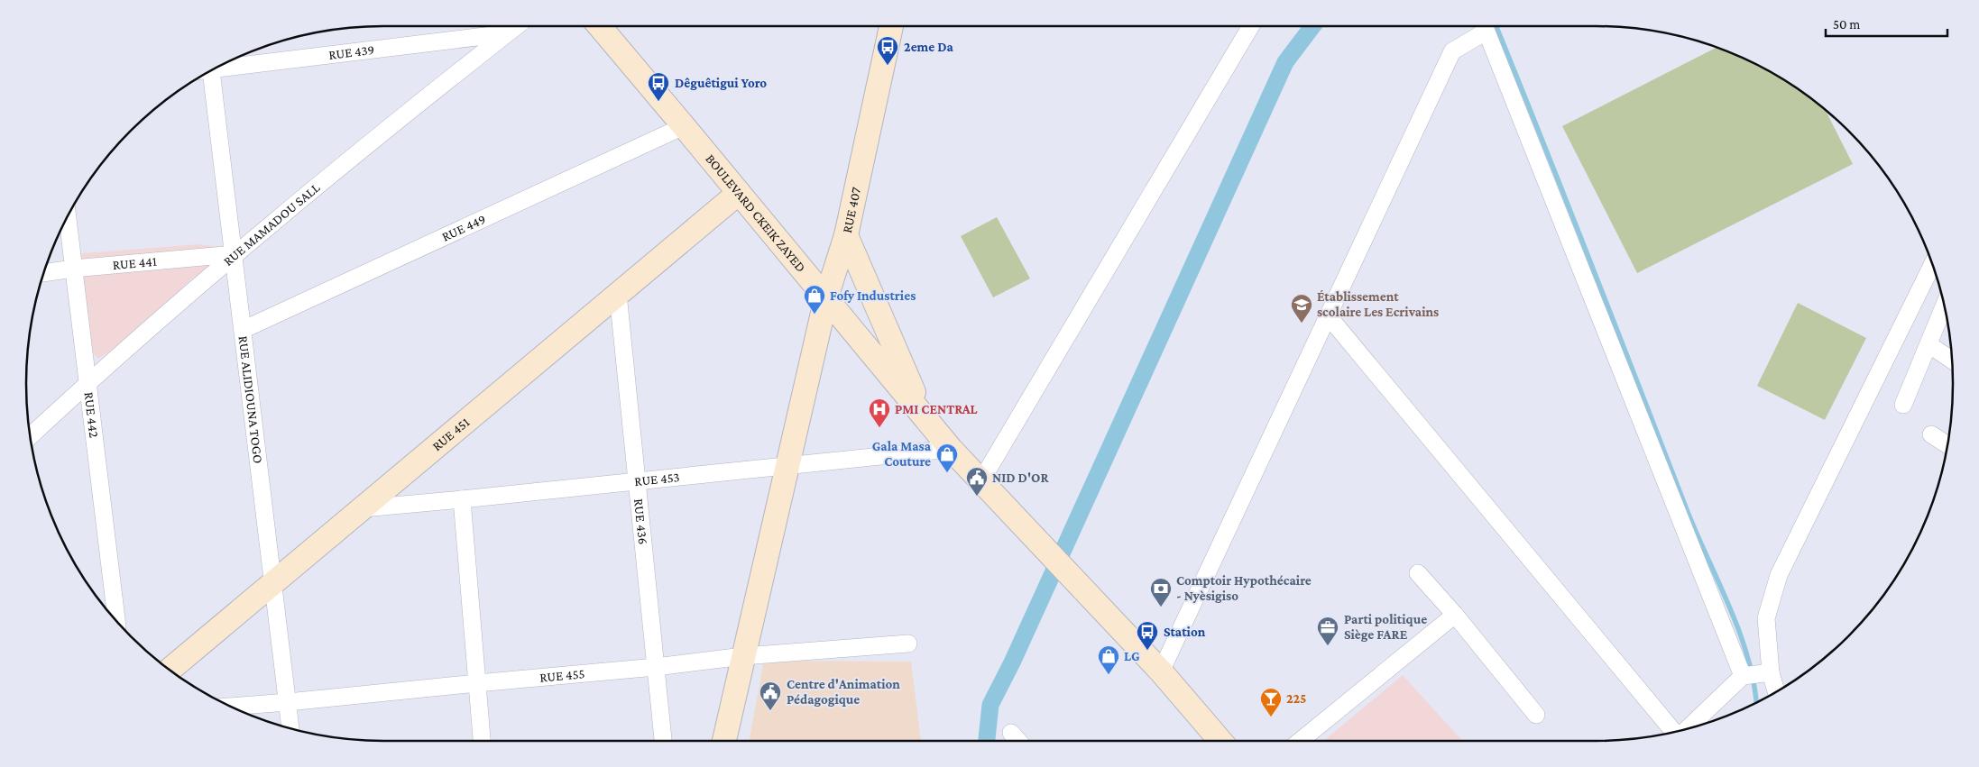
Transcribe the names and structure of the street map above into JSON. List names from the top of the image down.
{
  "streets": {
    "main road": ["RUE 407", "BOULEVARD CKEIK ZAYED", "RUE 451"],
    "street": [
      "RUE 439",
      "RUE MAMADOU SALL",
      "RUE 449",
      "RUE 441",
      "RUE ALIDIOUNA TOGO",
      "RUE 442",
      "RUE 453",
      "RUE 436",
      "RUE 455"
    ]
  },
  "crossings": [
    ["RUE 439", "RUE MAMADOU SALL"],
    ["RUE 407", "BOULEVARD CKEIK ZAYED"],
    ["BOULEVARD CKEIK ZAYED", "RUE 449"],
    ["BOULEVARD CKEIK ZAYED", "RUE 451"],
    ["BOULEVARD CKEIK ZAYED", "RUE 453"],
    ["RUE MAMADOU SALL", "RUE 441"],
    ["RUE MAMADOU SALL", "RUE ALIDIOUNA TOGO"],
    ["RUE MAMADOU SALL", "RUE 442"],
    ["RUE 449", "RUE ALIDIOUNA TOGO"],
    ["RUE 441", "RUE ALIDIOUNA TOGO"],
    ["RUE 441", "RUE 442"],
    ["RUE ALIDIOUNA TOGO", "RUE 451"],
    ["RUE ALIDIOUNA TOGO", "RUE 455"],
    ["RUE 451", "RUE 453"],
    ["RUE 451", "RUE 436"],
    ["RUE 453", "RUE 436"],
    ["RUE 436", "RUE 455"]
  ],
  "places": {
    "bus stop": ["2eme Da", "Dêguêtigui Yoro", "Station"],
    "shop": ["Fofy Industries", "Gala Masa Couture", "LG"],
    "school or university": ["Établissement scolaire Les Ecrivains"],
    "hospital": ["PMI CENTRAL"],
    "public building": ["NID D'OR", "Centre d'Animation Pédagogique"],
    "bank": ["Comptoir Hypothécaire - Nyèsigiso"],
    "office": ["Parti politique Siège FARE"],
    "bar": ["225"]
  },
  "scale_bar": "50 m"
}
